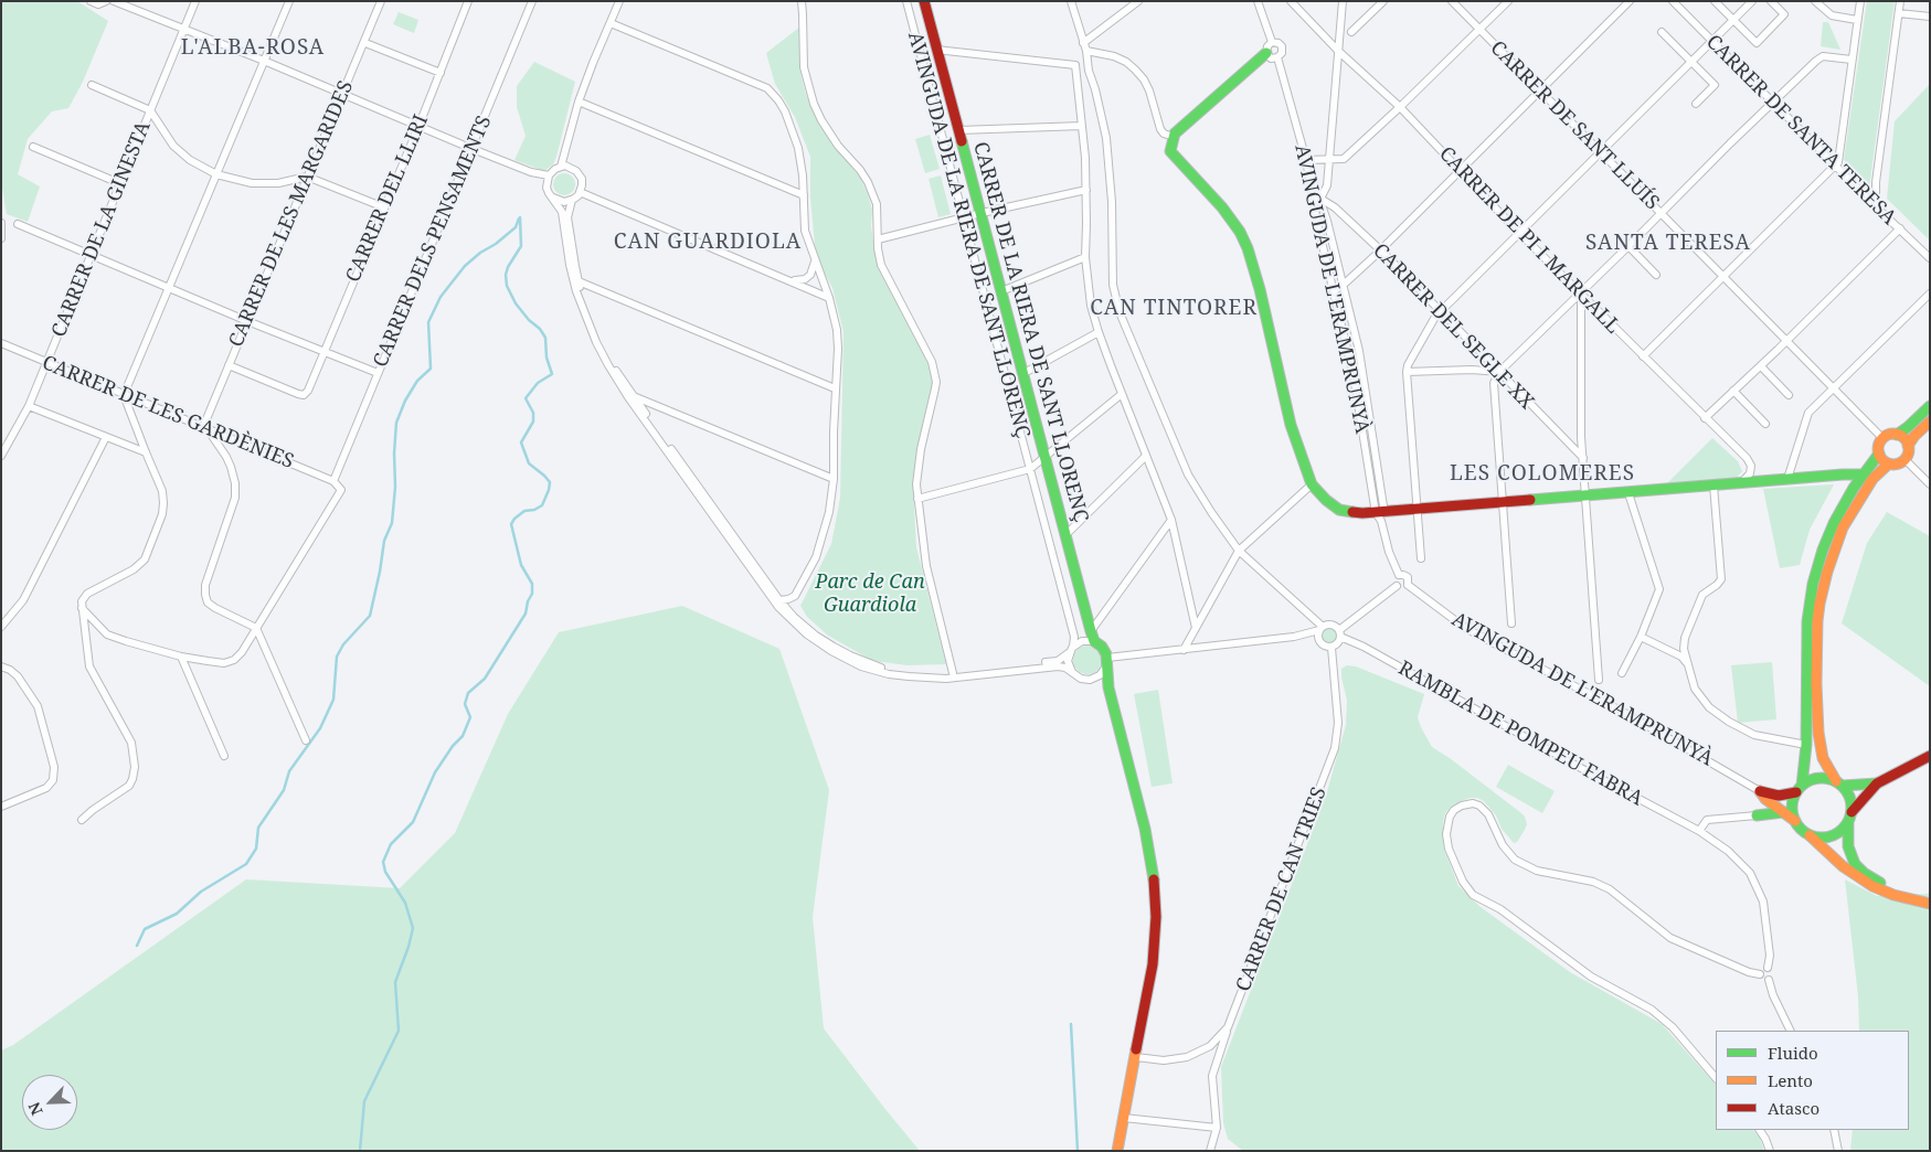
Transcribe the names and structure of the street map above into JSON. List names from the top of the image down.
{
  "streets": {
    "street": [
      "CARRER DE SANT LLUÍS",
      "CARRER DE SANTA TERESA",
      "CARRER DEL LLIRI",
      "CARRER DE LES MARGARIDES",
      "CARRER DE LA GINESTA",
      "AVINGUDA DE LA RIERA DE SANT LLORENÇ",
      "CARRER DE PI I MARGALL",
      "CARRER DELS PENSAMENTS",
      "AVINGUDA DE L'ERAMPRUNYÀ",
      "CARRER DEL SEGLE XX",
      "CARRER DE LA RIERA DE SANT LLORENÇ",
      "CARRER DE LES GARDÈNIES",
      "RAMBLA DE POMPEU FABRA",
      "CARRER DE CAN TRIES"
    ]
  },
  "crossings": [
    ["CARRER DEL LLIRI", "CARRER DE LES MARGARIDES"],
    ["CARRER DE LES MARGARIDES", "CARRER DE LES GARDÈNIES"],
    ["CARRER DE LA GINESTA", "CARRER DE LES GARDÈNIES"],
    ["AVINGUDA DE LA RIERA DE SANT LLORENÇ", "CARRER DE LA RIERA DE SANT LLORENÇ"],
    ["CARRER DELS PENSAMENTS", "CARRER DE LES GARDÈNIES"],
    ["AVINGUDA DE L'ERAMPRUNYÀ", "CARRER DEL SEGLE XX"],
    ["RAMBLA DE POMPEU FABRA", "CARRER DE CAN TRIES"]
  ],
  "districts": [
    "L'ALBA-ROSA",
    "CAN GUARDIOLA",
    "SANTA TERESA",
    "CAN TINTORER",
    "LES COLOMERES"
  ],
  "parks": ["Parc de Can Guardiola"],
  "legend": ["Fluido", "Lento", "Atasco"],
  "north": "bottom left"
}
